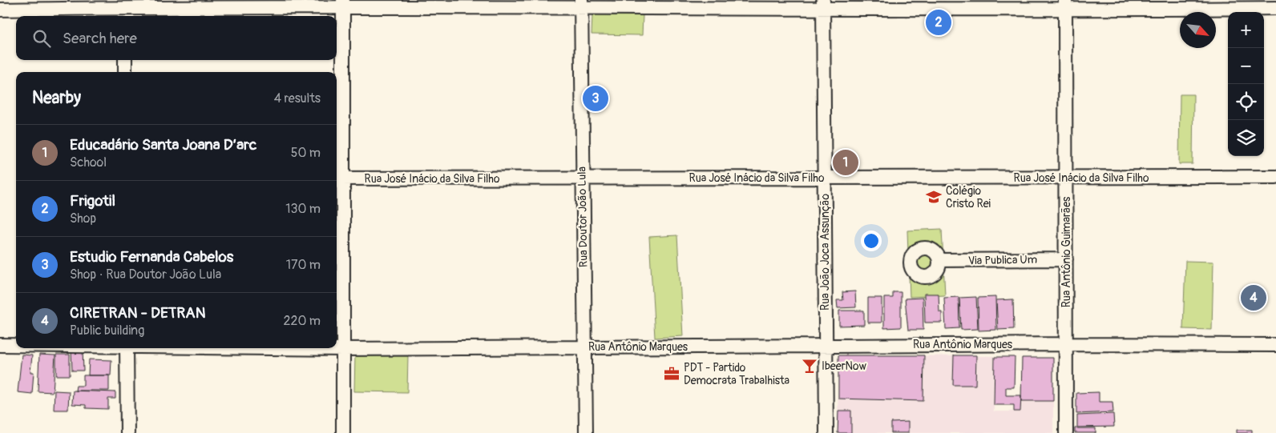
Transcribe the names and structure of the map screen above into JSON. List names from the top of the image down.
{
  "streets": {
    "street": [
      "Rua José Inácio da Silva Filho",
      "Rua Doutor João Lula",
      "Rua João Joca Assunção",
      "Rua Antônio Guimarães",
      "Via Publica Um",
      "Rua Antônio Marques"
    ]
  },
  "crossings": [
    ["Rua José Inácio da Silva Filho", "Rua Doutor João Lula"],
    ["Rua José Inácio da Silva Filho", "Rua João Joca Assunção"],
    ["Rua José Inácio da Silva Filho", "Rua Antônio Guimarães"],
    ["Rua Doutor João Lula", "Rua Antônio Marques"],
    ["Rua João Joca Assunção", "Rua Antônio Marques"],
    ["Rua Antônio Guimarães", "Via Publica Um"],
    ["Rua Antônio Guimarães", "Rua Antônio Marques"]
  ],
  "places": {
    "school or university": ["Colégio Cristo Rei"],
    "bar": ["IbeerNow"],
    "office": ["PDT - Partido Democrata Trabalhista"]
  },
  "north": "bottom right",
  "page": {
    "pins": [
      "2",
      "3",
      "1",
      "4"
    ],
    "map_buttons": ["+", "−"],
    "search": "Search here",
    "heading": ["Nearby", "4 results"],
    "list": [
      {
        "mark": "1",
        "name": "Educadário Santa Joana D’arc",
        "note": "School",
        "value": "50 m"
      },
      {
        "mark": "2",
        "name": "Frigotil",
        "note": "Shop",
        "value": "130 m"
      },
      {
        "mark": "3",
        "name": "Estudio Fernanda Cabelos",
        "note": "Shop · Rua Doutor João Lula",
        "value": "170 m"
      },
      {
        "mark": "4",
        "name": "CIRETRAN - DETRAN",
        "note": "Public building",
        "value": "220 m"
      }
    ]
  }
}
